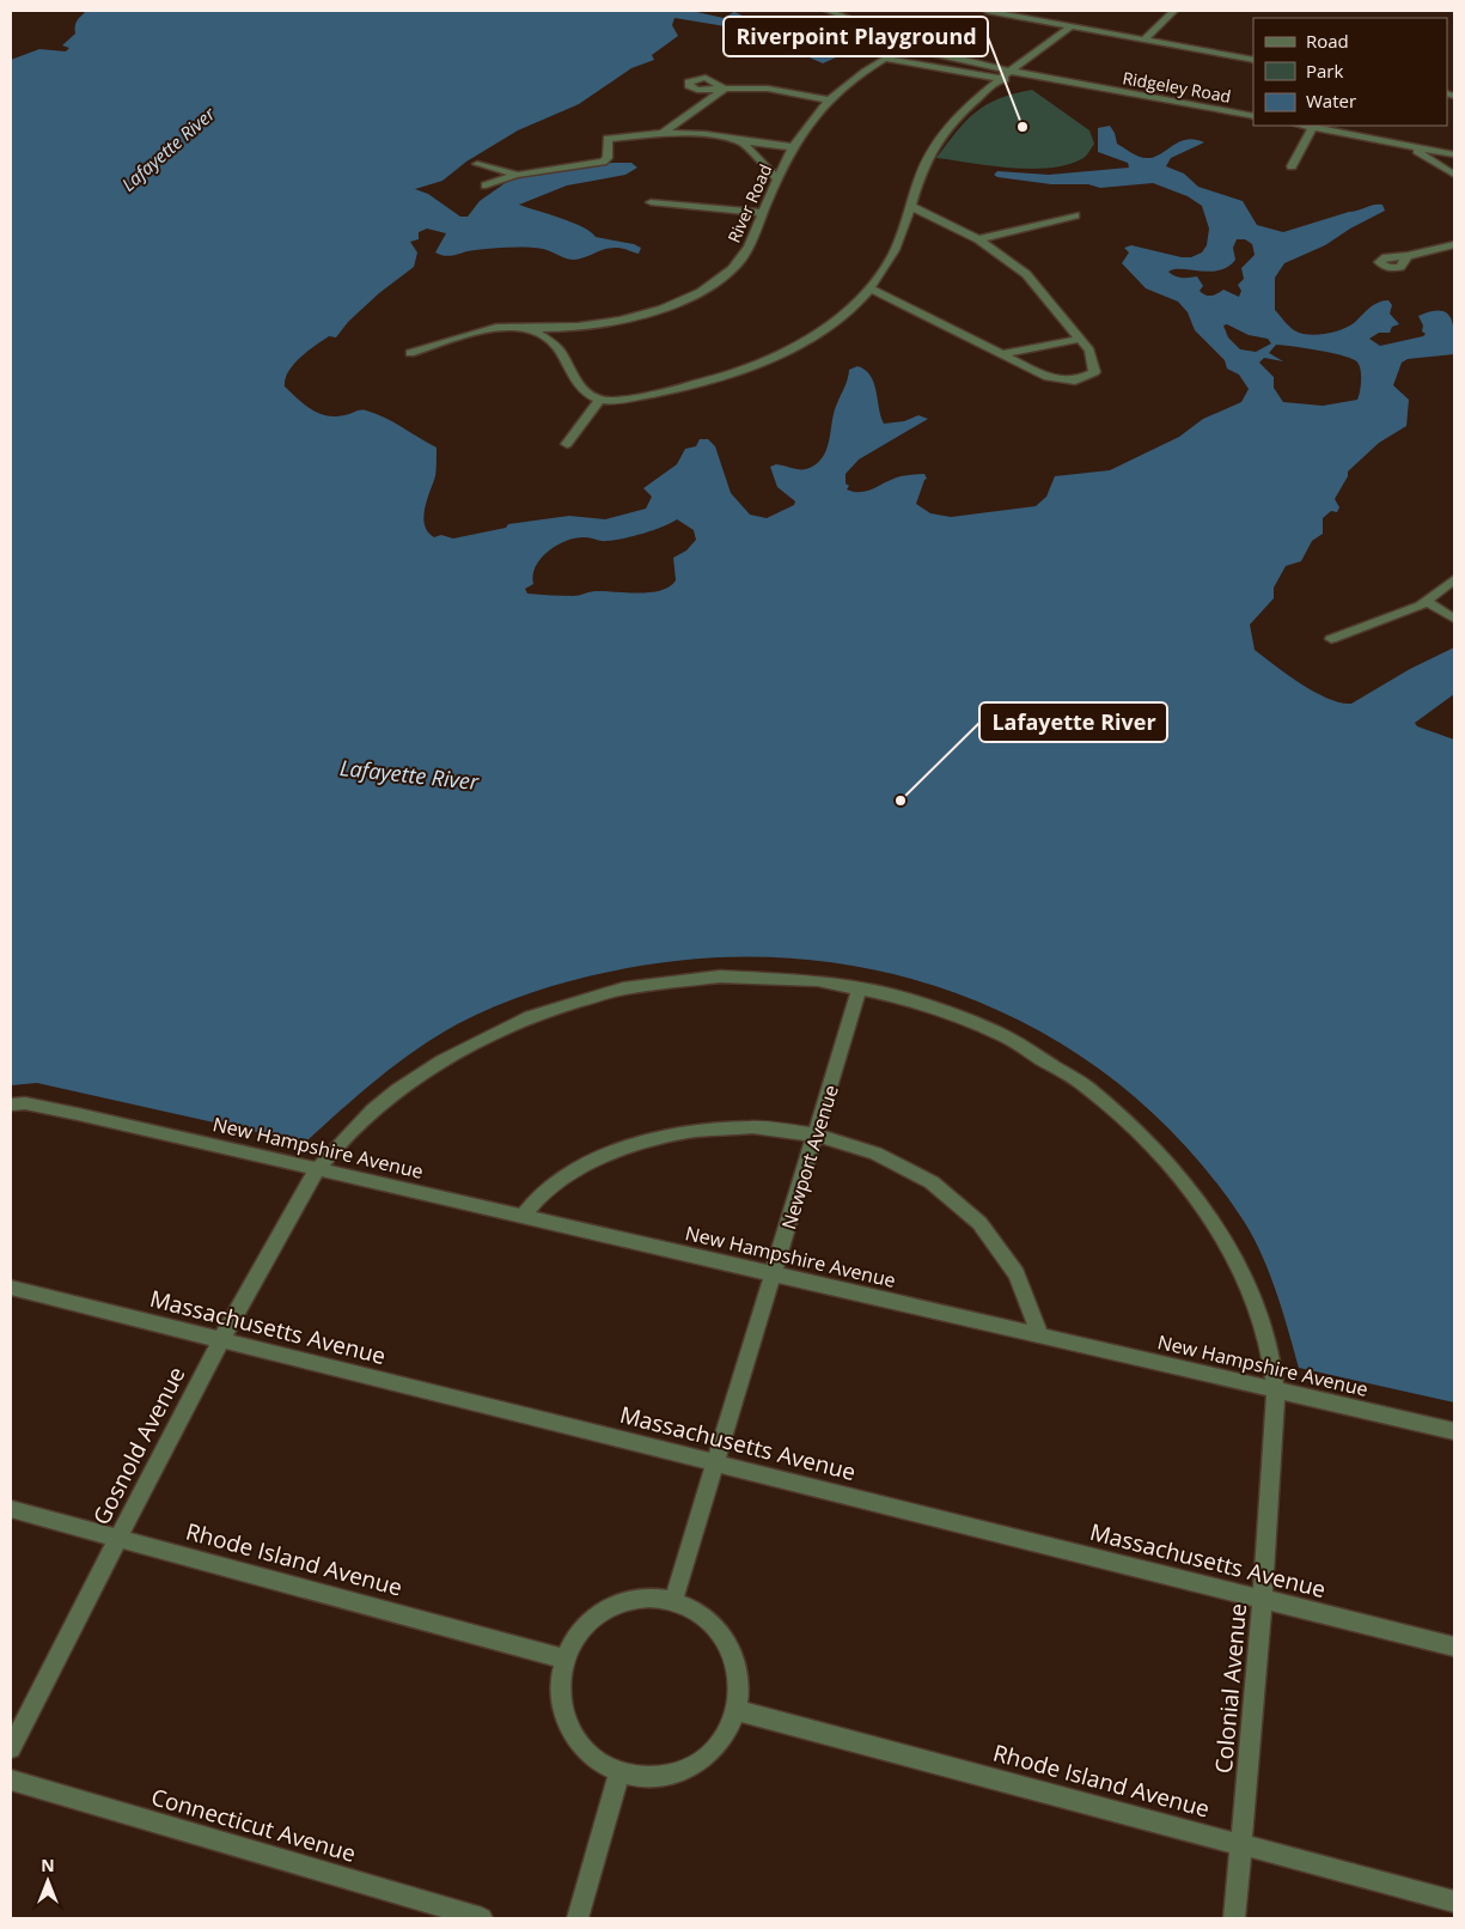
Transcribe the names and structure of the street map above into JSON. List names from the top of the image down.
{
  "streets": {
    "street": [
      "Ridgeley Road",
      "River Road",
      "New Hampshire Avenue",
      "Newport Avenue",
      "Massachusetts Avenue",
      "Gosnold Avenue",
      "Rhode Island Avenue",
      "Colonial Avenue",
      "Connecticut Avenue"
    ]
  },
  "crossings": [
    ["Ridgeley Road", "River Road"],
    ["New Hampshire Avenue", "Newport Avenue"],
    ["New Hampshire Avenue", "Gosnold Avenue"],
    ["New Hampshire Avenue", "Colonial Avenue"],
    ["Newport Avenue", "Massachusetts Avenue"],
    ["Newport Avenue", "Gosnold Avenue"],
    ["Newport Avenue", "Rhode Island Avenue"],
    ["Newport Avenue", "Colonial Avenue"],
    ["Massachusetts Avenue", "Gosnold Avenue"],
    ["Massachusetts Avenue", "Colonial Avenue"],
    ["Gosnold Avenue", "Rhode Island Avenue"],
    ["Gosnold Avenue", "Colonial Avenue"],
    ["Rhode Island Avenue", "Colonial Avenue"]
  ],
  "water": ["Lafayette River"],
  "places": ["Riverpoint Playground", "Lafayette River"],
  "legend": ["Road", "Park", "Water"],
  "north": "top"
}
